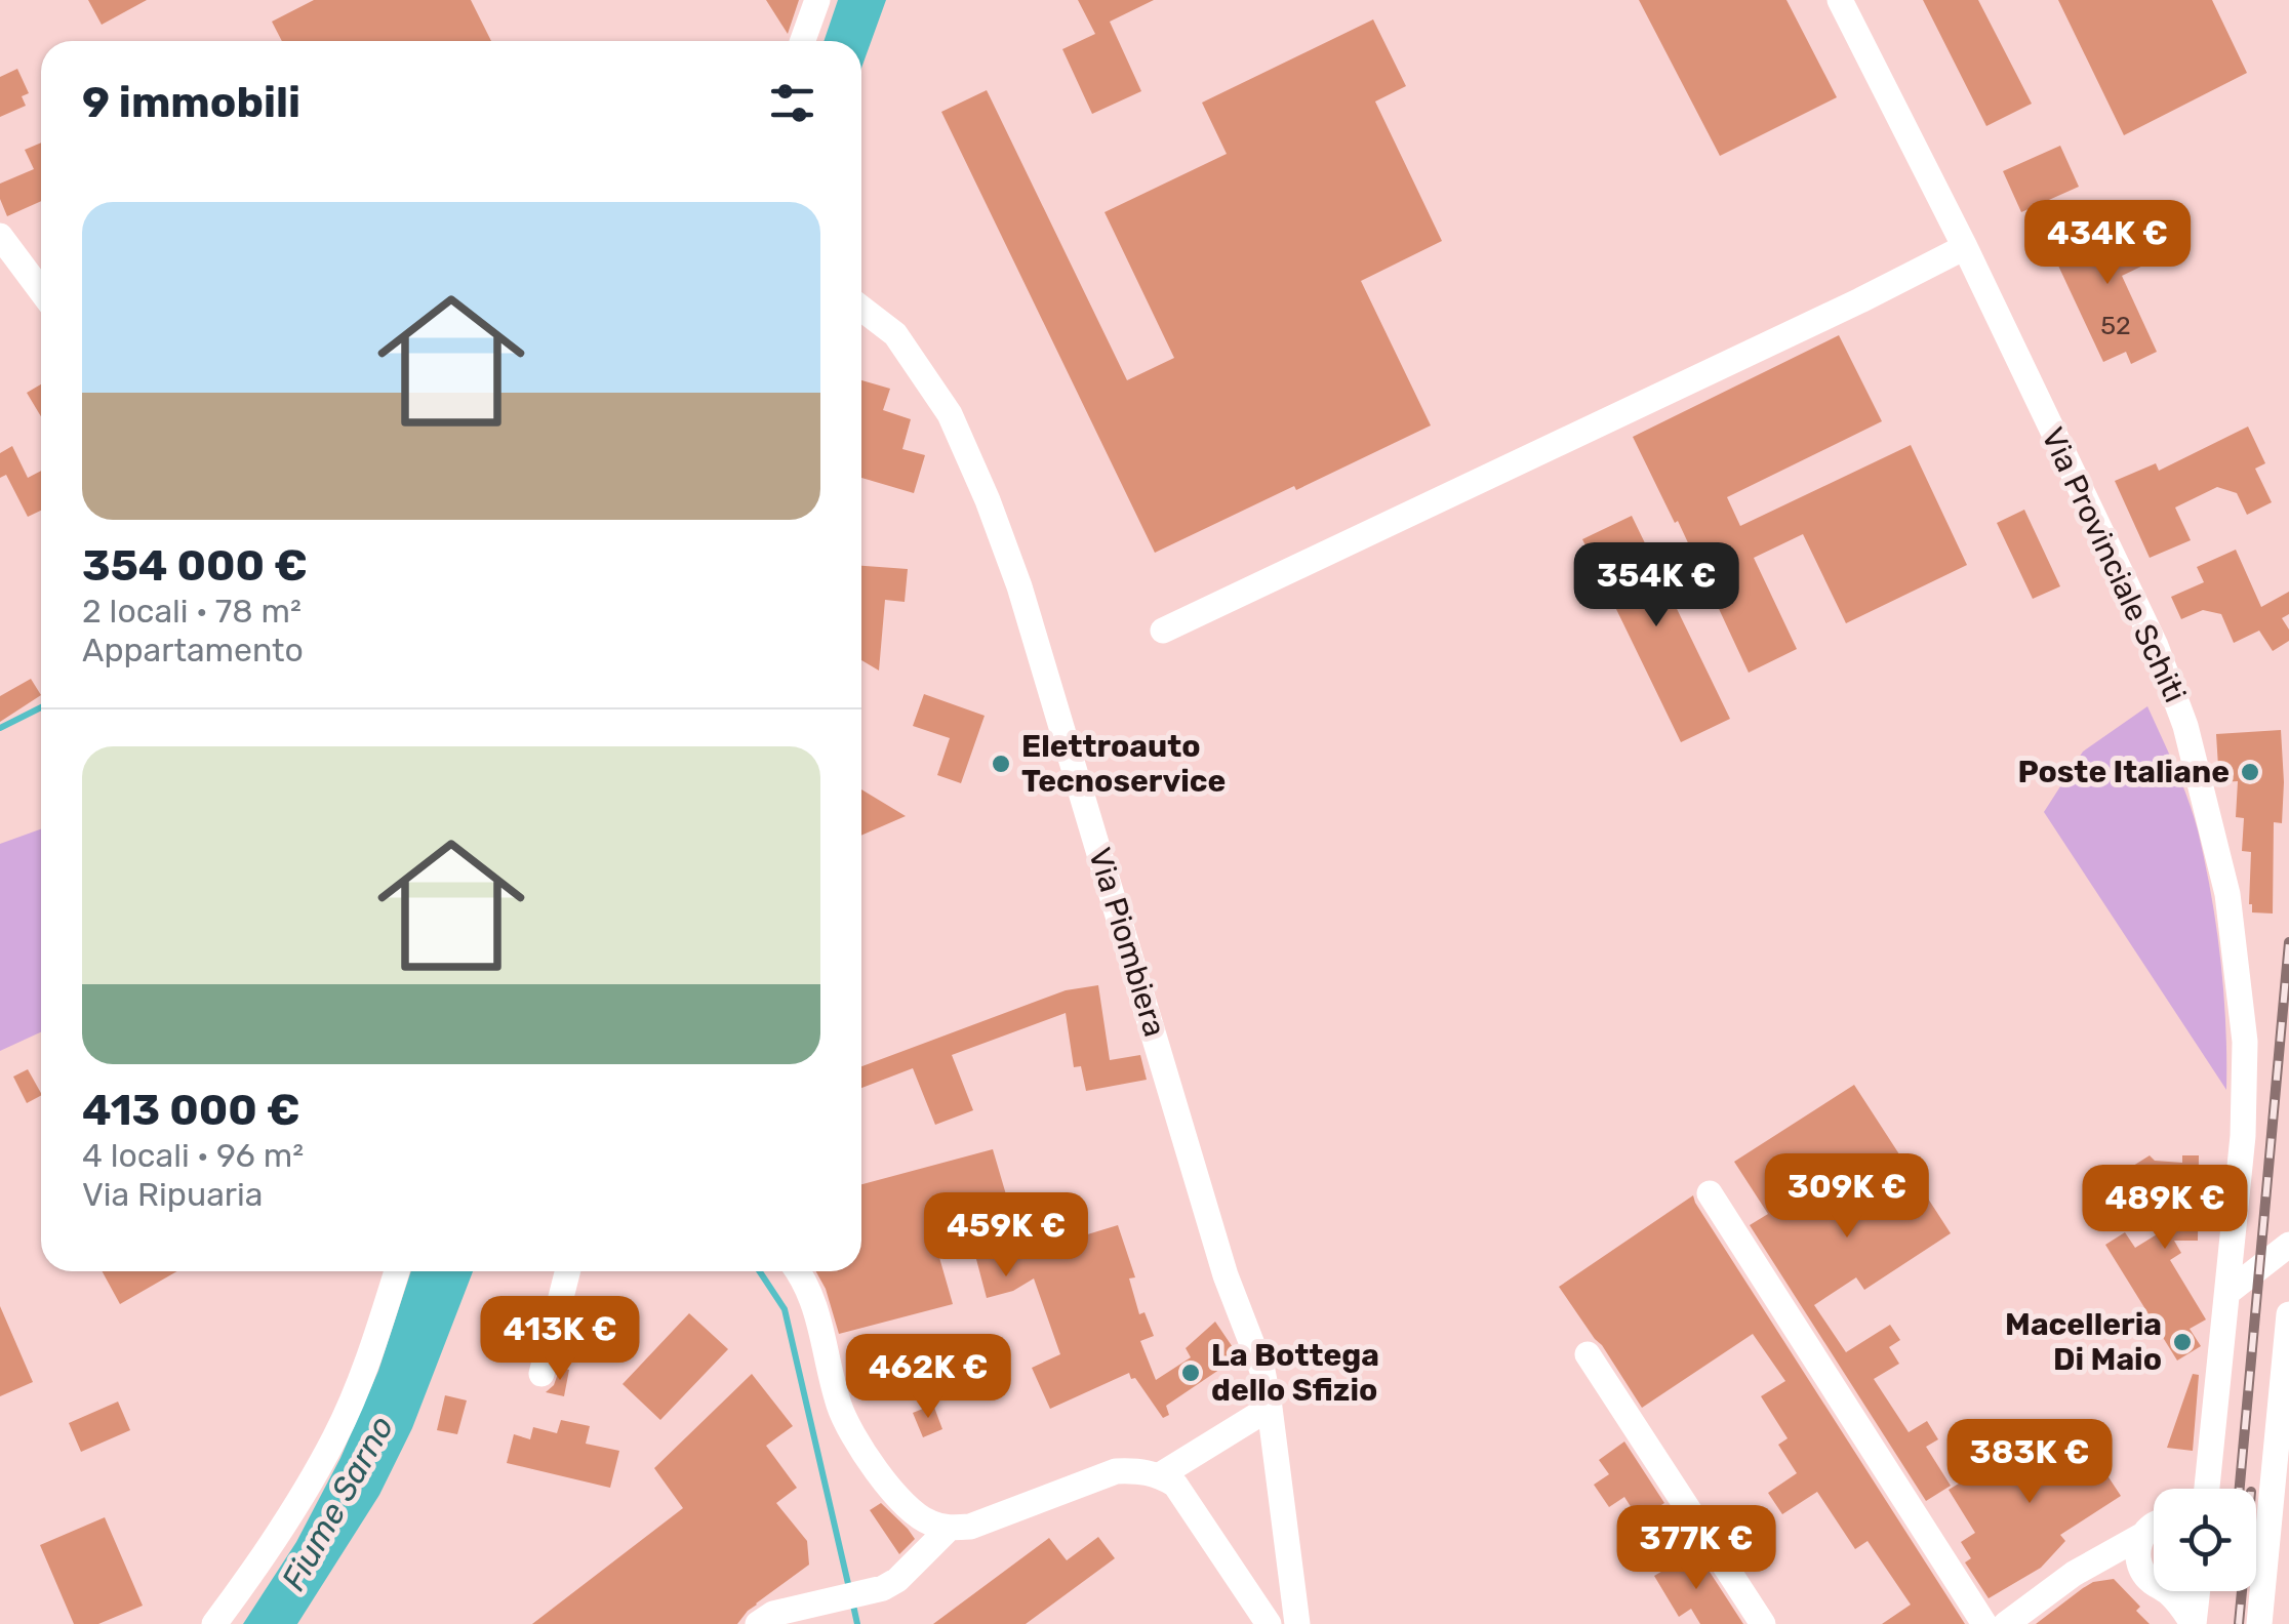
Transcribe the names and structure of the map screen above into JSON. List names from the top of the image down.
{
  "streets": {
    "street": ["Via Provinciale Schiti", "Via Piombiera"]
  },
  "water": ["Fiume Sarno"],
  "places": [
    "Elettroauto Tecnoservice",
    "Poste Italiane",
    "Macelleria Di Maio",
    "La Bottega dello Sfizio"
  ],
  "house_numbers": ["52"],
  "page": {
    "heading": "9 immobili",
    "list": [
      {
        "name": "354 000 €",
        "note": "2 locali · 78 m² · Appartamento"
      },
      {
        "name": "413 000 €",
        "note": "4 locali · 96 m² · Via Ripuaria"
      }
    ],
    "price": [
      "434K €",
      "354K €",
      "309K €",
      "489K €",
      "459K €",
      "413K €",
      "462K €",
      "383K €",
      "377K €"
    ]
  }
}
